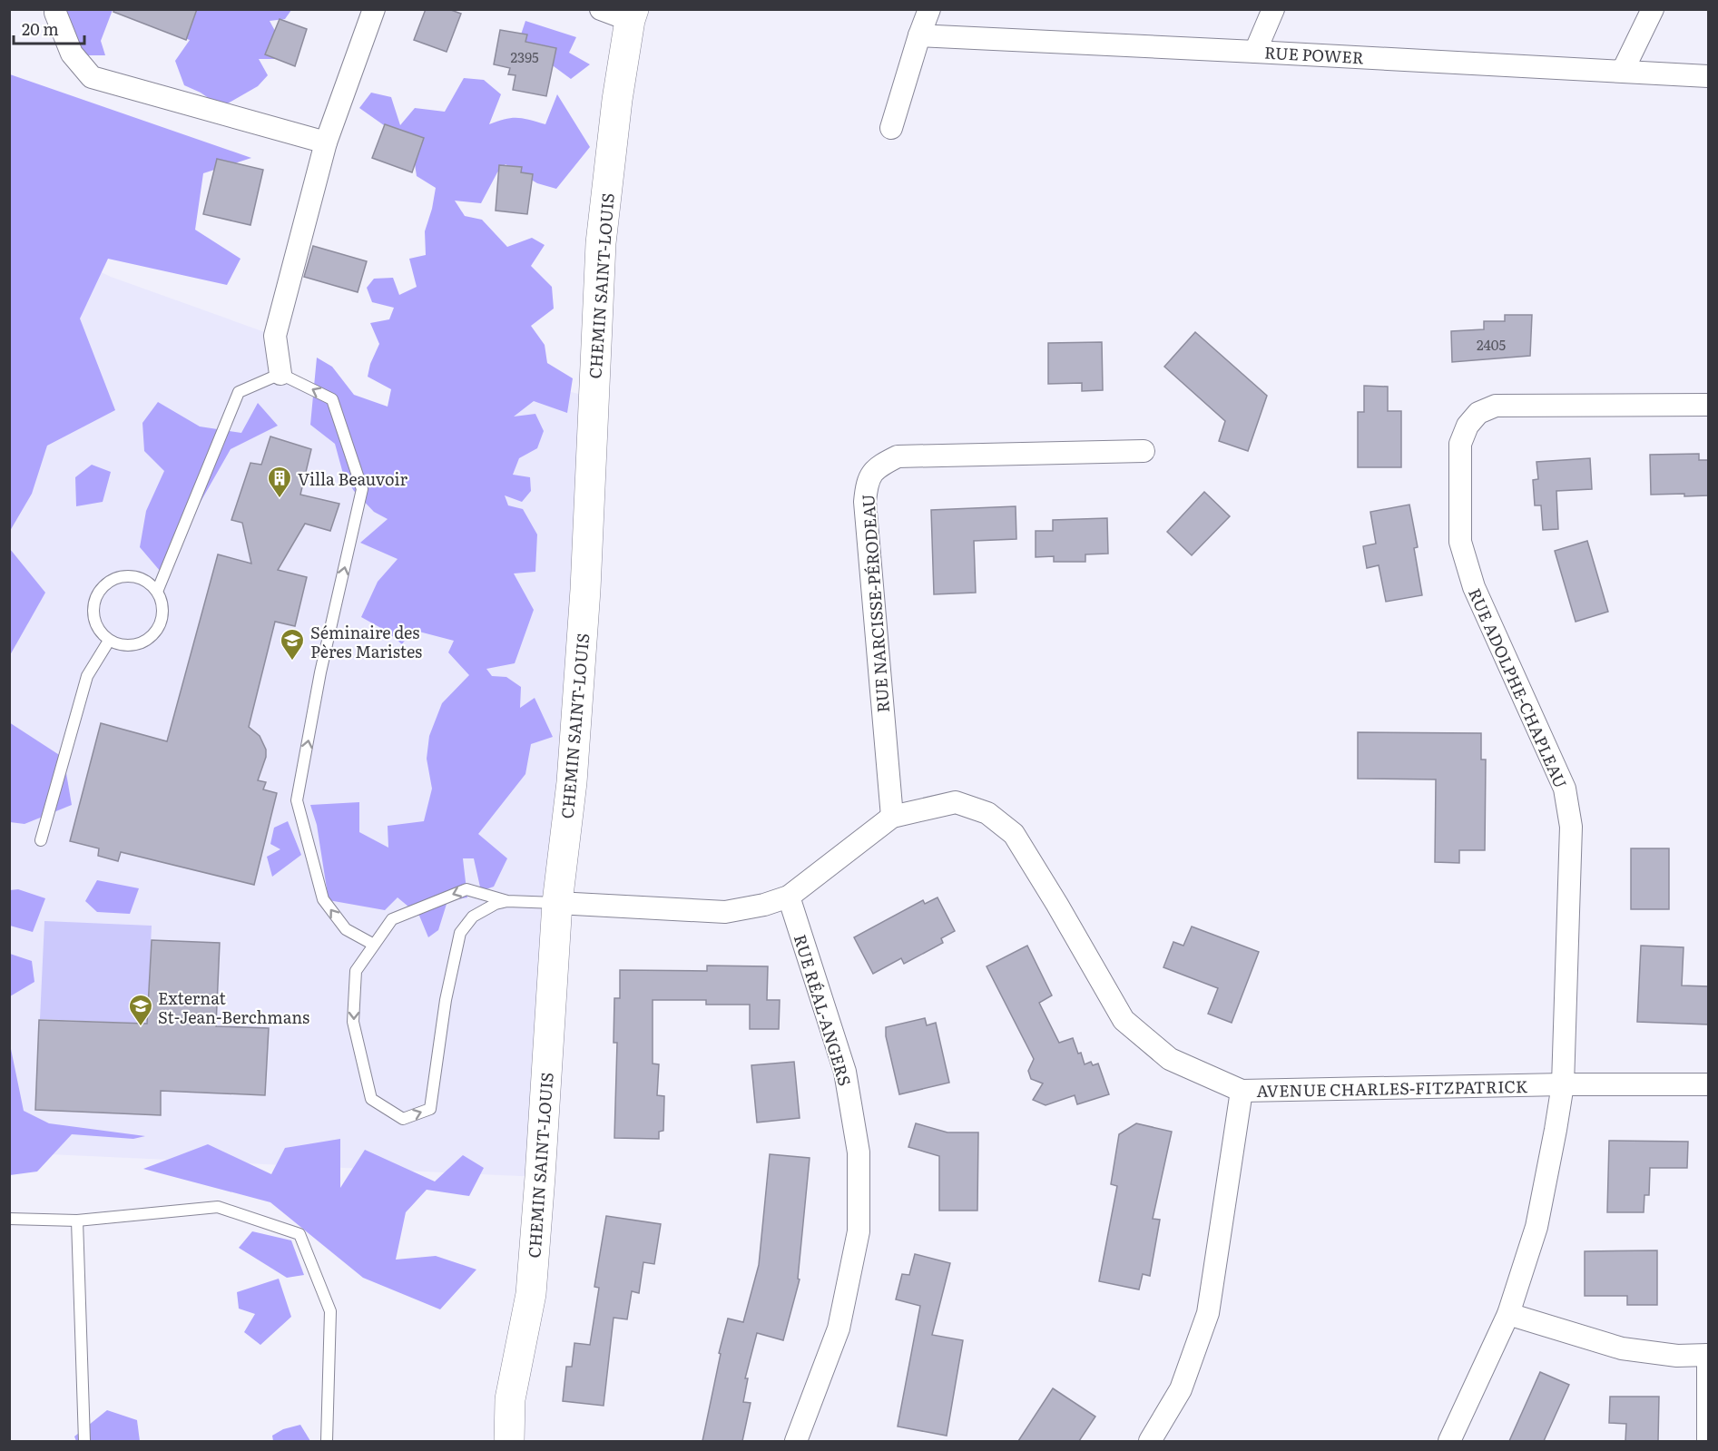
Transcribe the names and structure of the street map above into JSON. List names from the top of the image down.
{
  "streets": {
    "street": [
      "RUE POWER",
      "CHEMIN SAINT-LOUIS",
      "RUE NARCISSE-PÉRODEAU",
      "RUE ADOLPHE-CHAPLEAU",
      "RUE RÉAL-ANGERS",
      "AVENUE CHARLES-FITZPATRICK"
    ]
  },
  "crossings": [
    ["CHEMIN SAINT-LOUIS", "AVENUE CHARLES-FITZPATRICK"],
    ["RUE NARCISSE-PÉRODEAU", "AVENUE CHARLES-FITZPATRICK"],
    ["RUE ADOLPHE-CHAPLEAU", "AVENUE CHARLES-FITZPATRICK"],
    ["RUE RÉAL-ANGERS", "AVENUE CHARLES-FITZPATRICK"]
  ],
  "places": {
    "building": ["Villa Beauvoir"],
    "school or university": ["Séminaire des Pères Maristes", "Externat St-Jean-Berchmans"]
  },
  "house_numbers": ["2395", "2405"],
  "scale_bar": "20 m"
}
